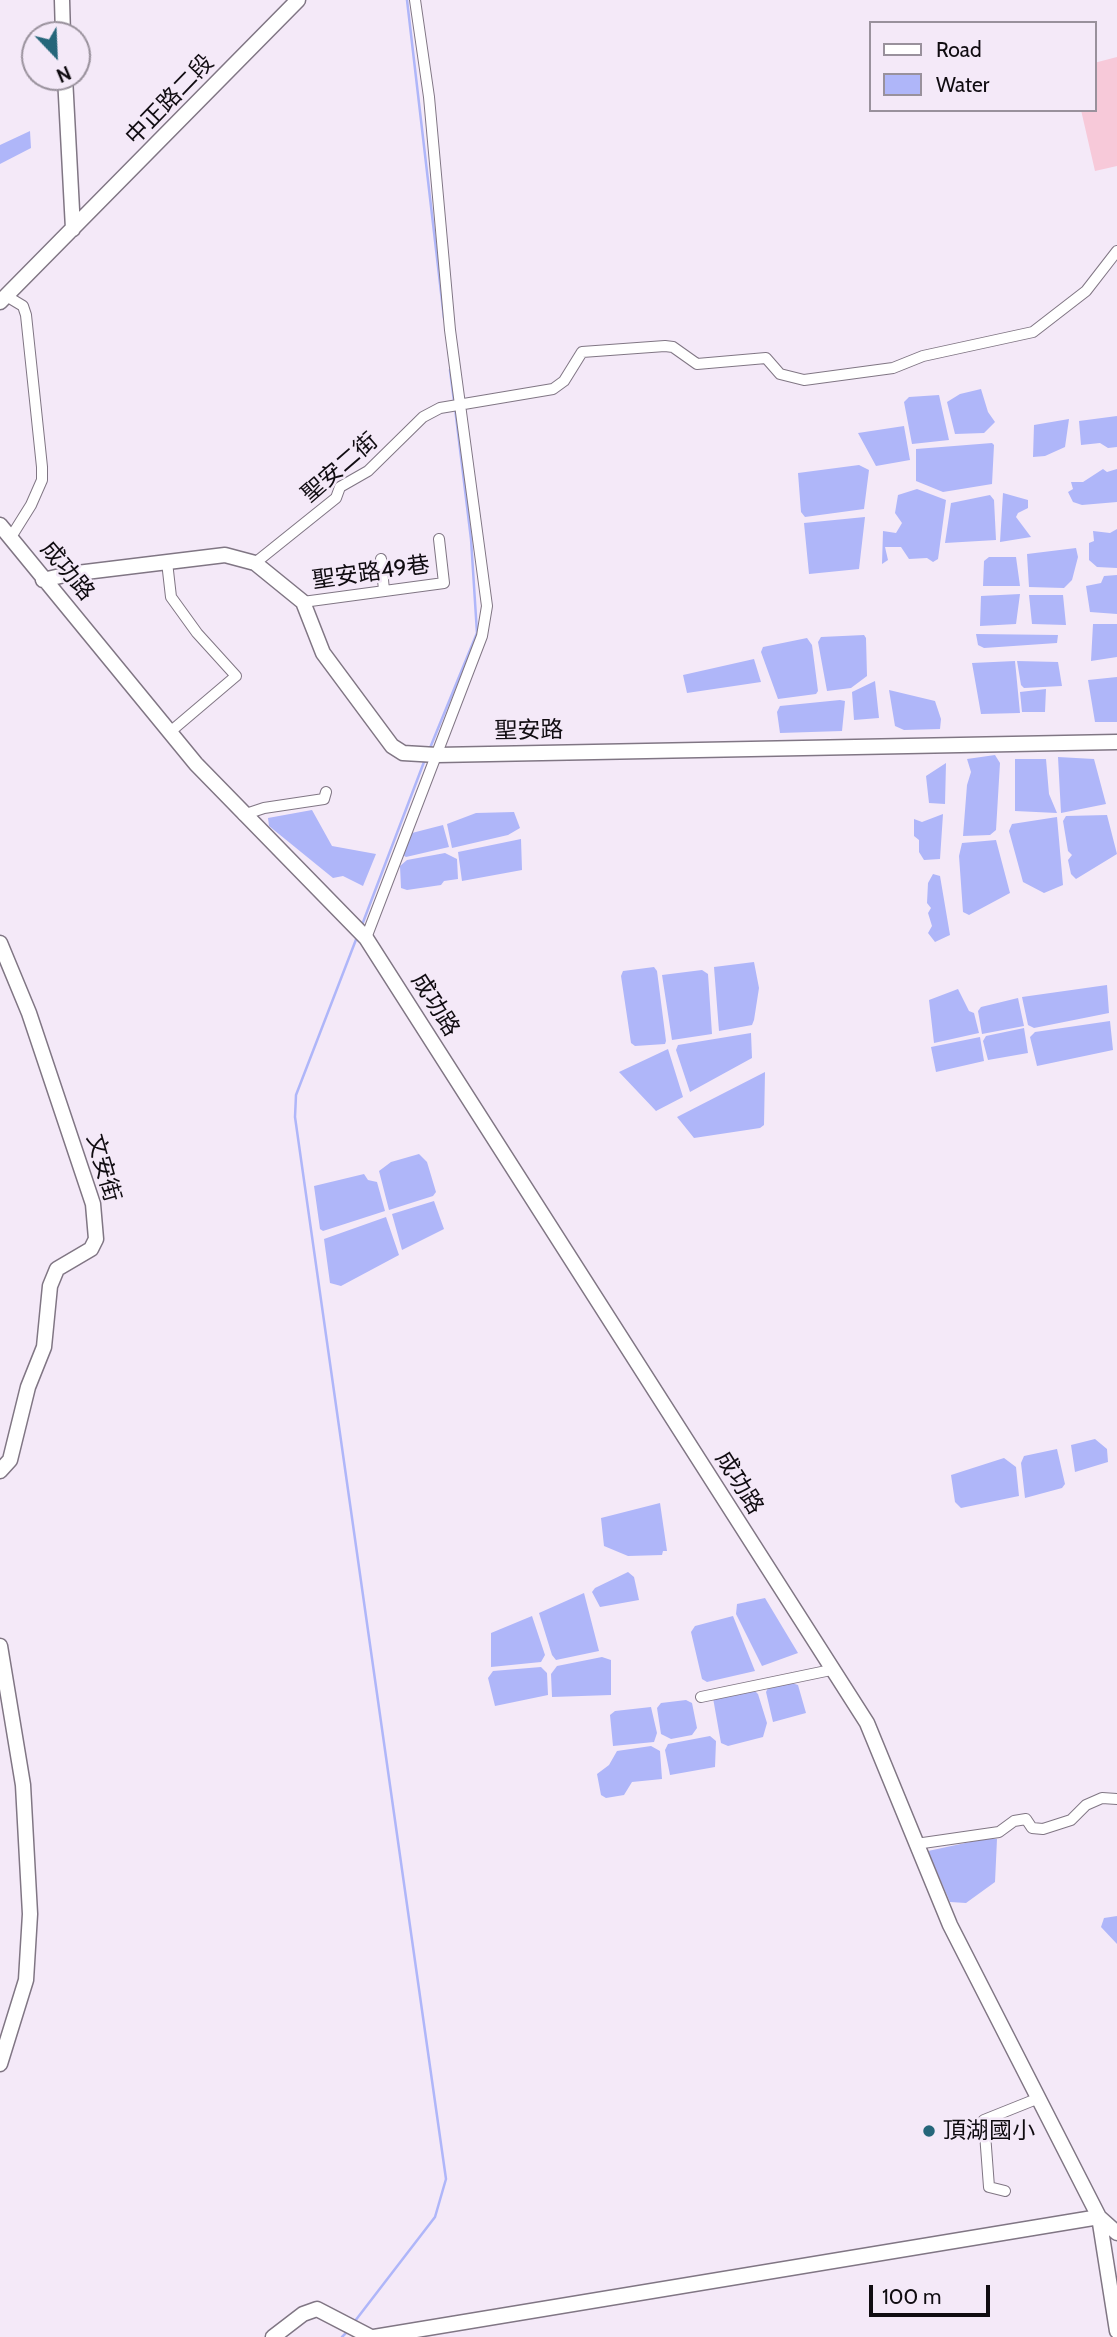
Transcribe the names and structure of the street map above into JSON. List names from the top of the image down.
{
  "streets": {
    "street": [
      "中正路二段",
      "聖安二街",
      "成功路",
      "聖安路49巷",
      "聖安路",
      "文安街"
    ]
  },
  "crossings": [
    ["聖安二街", "聖安路"],
    ["成功路", "聖安路"],
    ["聖安路49巷", "聖安路"]
  ],
  "places": ["頂湖國小"],
  "legend": ["Road", "Water"],
  "scale_bar": "100 m",
  "north": "bottom right"
}
